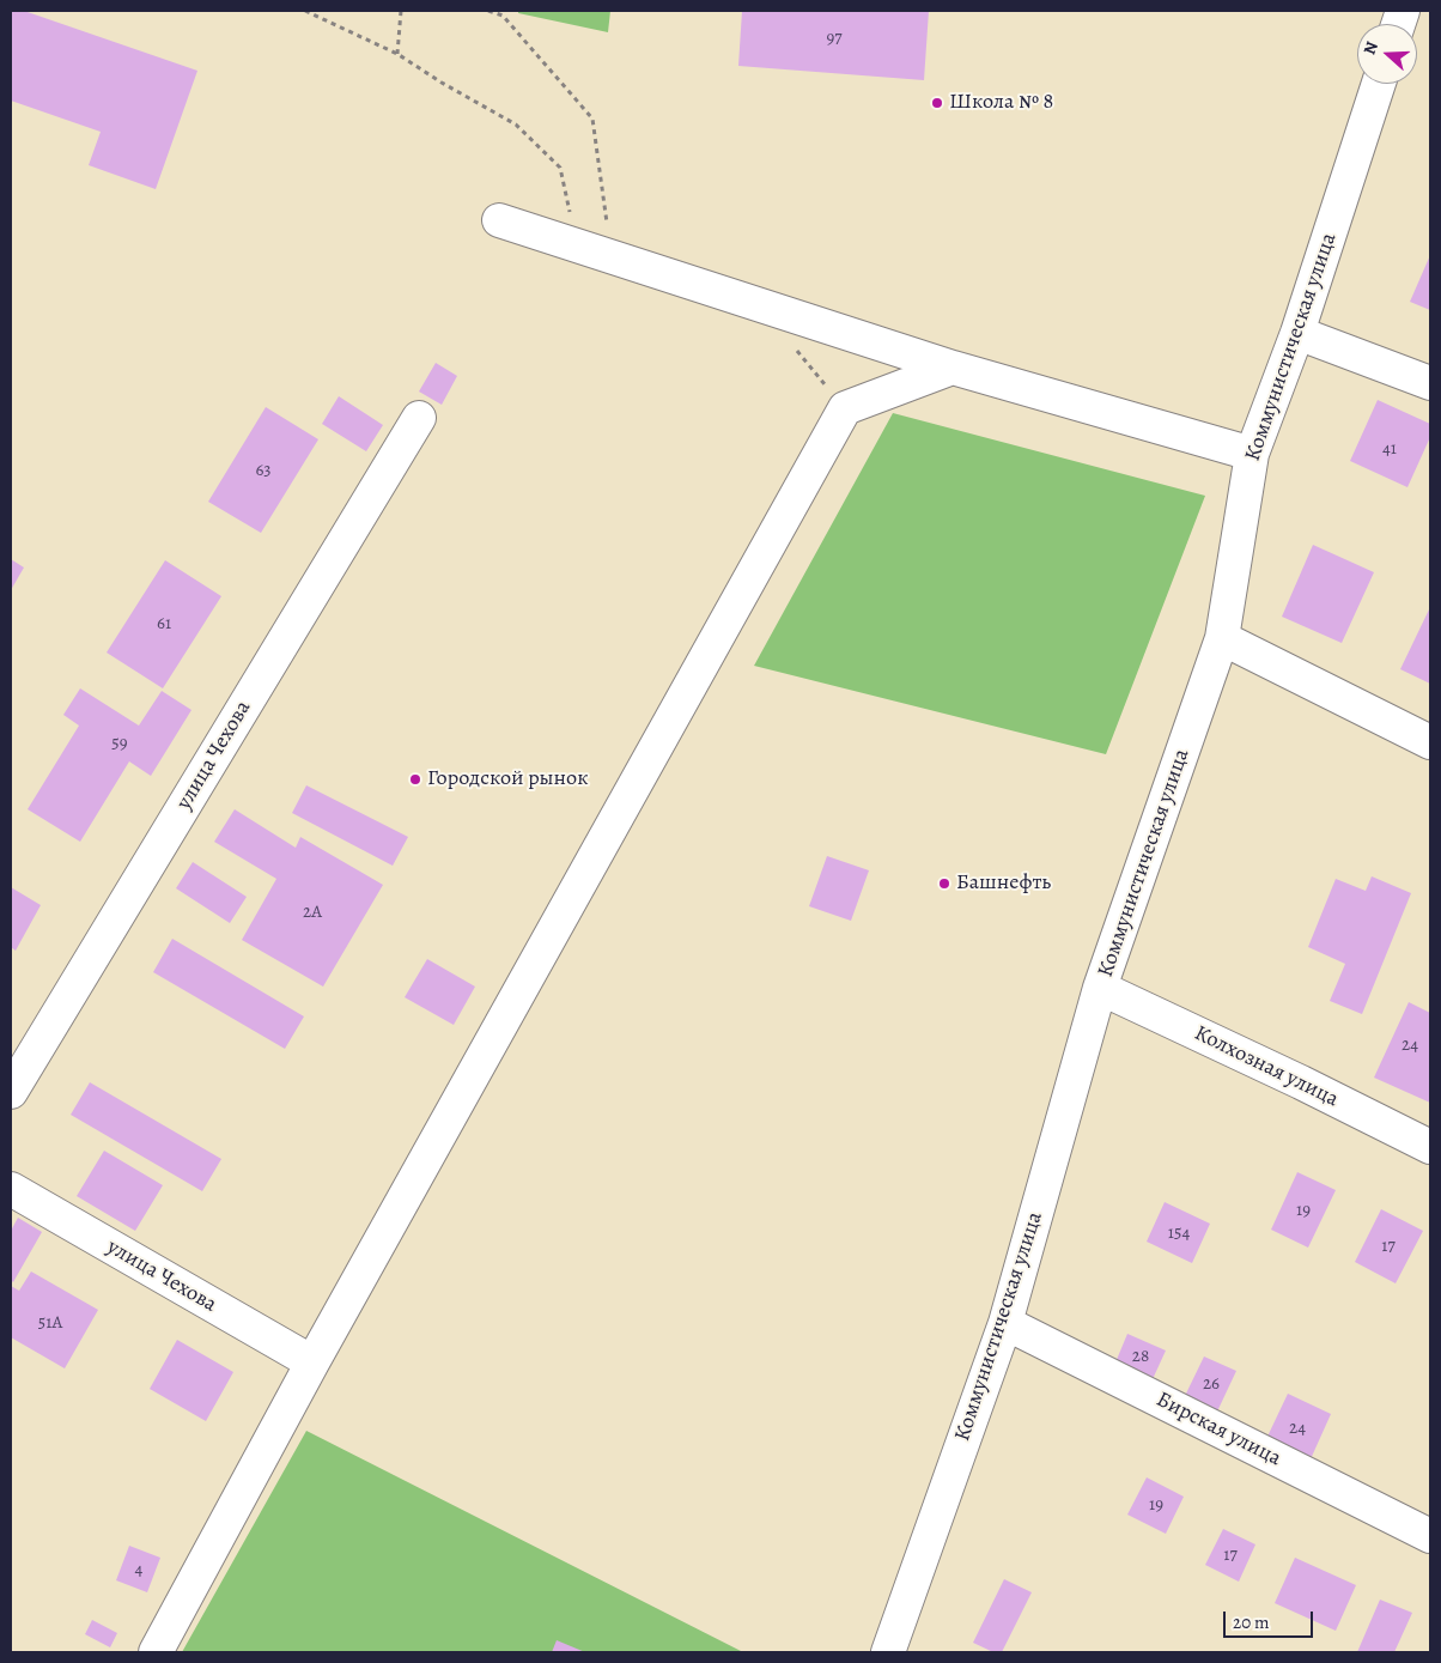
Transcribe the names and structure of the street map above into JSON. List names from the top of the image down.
{
  "streets": {
    "street": [
      "Коммунистическая улица",
      "улица Чехова",
      "Колхозная улица",
      "Бирская улица"
    ]
  },
  "crossings": [
    ["Коммунистическая улица", "Колхозная улица"],
    ["Коммунистическая улица", "Бирская улица"]
  ],
  "places": ["Школа № 8", "Городской рынок", "Башнефть"],
  "house_numbers": [
    "97",
    "41",
    "63",
    "61",
    "59",
    "2А",
    "24",
    "19",
    "154",
    "17",
    "51А",
    "28",
    "26",
    "24",
    "19",
    "17",
    "4"
  ],
  "scale_bar": "20 m",
  "north": "left"
}
